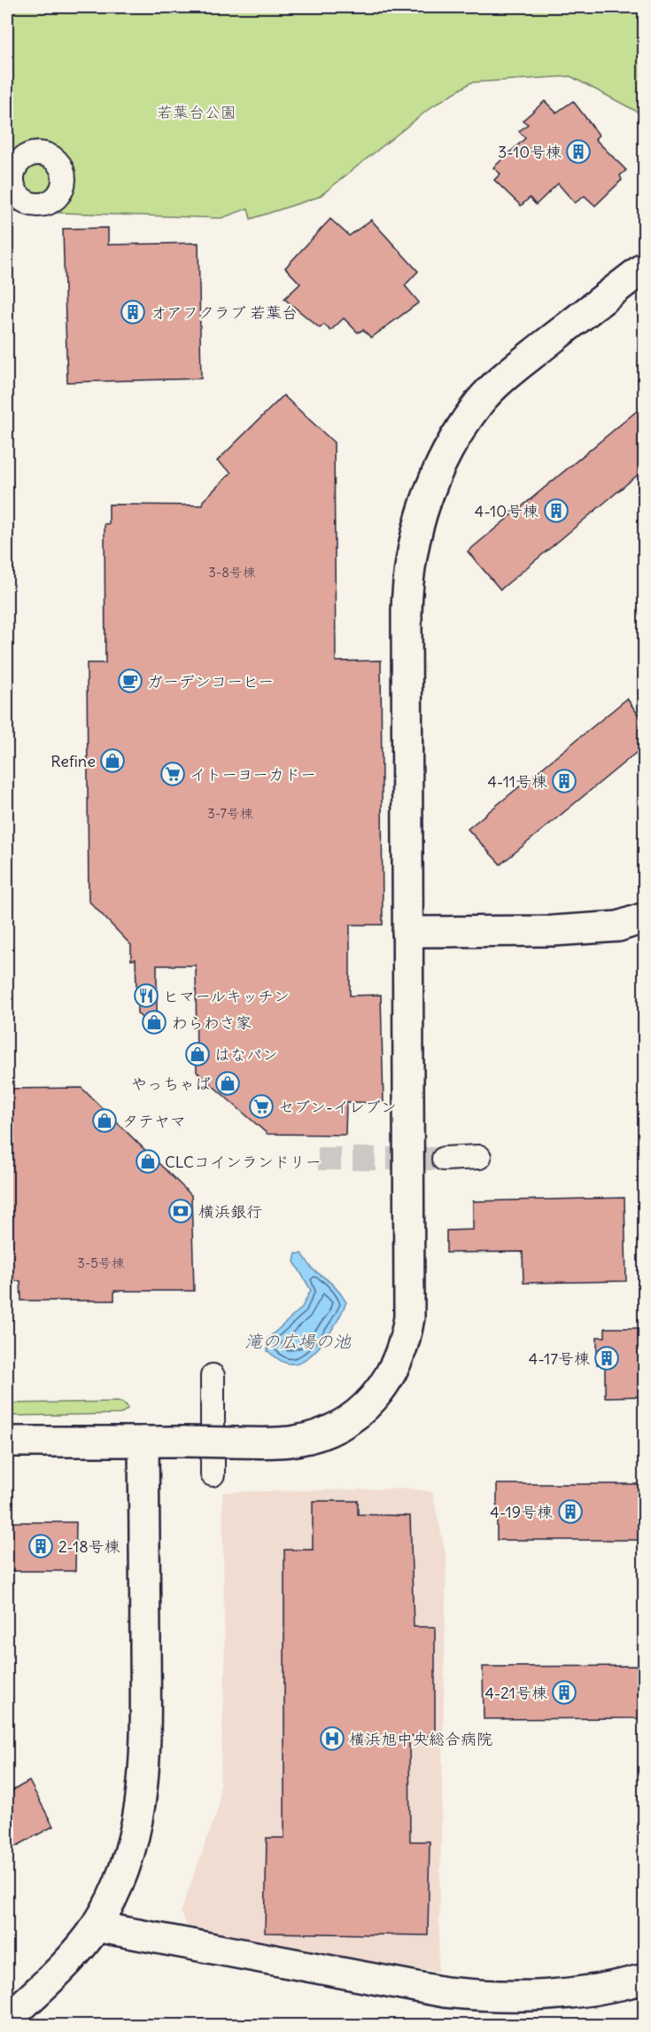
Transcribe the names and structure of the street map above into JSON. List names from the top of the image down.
{
  "water": ["滝の広場の池"],
  "parks": ["若葉台公園"],
  "places": {
    "building": [
      "3-10号棟",
      "オアフクラブ 若葉台",
      "4-10号棟",
      "4-11号棟",
      "4-17号棟",
      "4-19号棟",
      "2-18号棟",
      "4-21号棟"
    ],
    "cafe": ["ガーデンコーヒー"],
    "shop": [
      "Refine",
      "わらわさ家",
      "はなパン",
      "やっちゃば",
      "タテヤマ",
      "CLCコインランドリー"
    ],
    "supermarket": ["イトーヨーカドー", "セブン-イレブン"],
    "restaurant": ["ヒマールキッチン"],
    "bank": ["横浜銀行"],
    "hospital": ["横浜旭中央総合病院"]
  },
  "house_numbers": ["3-8号棟", "3-7号棟", "3-5号棟"]
}
